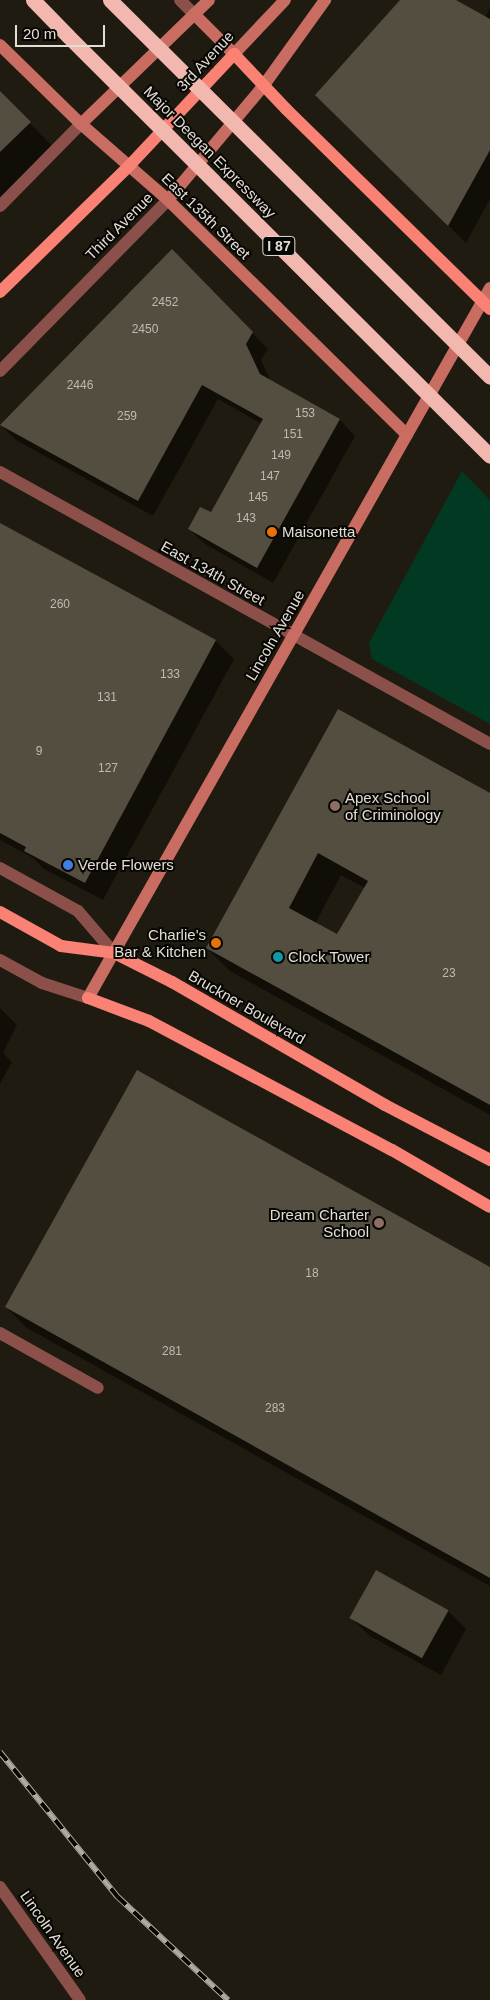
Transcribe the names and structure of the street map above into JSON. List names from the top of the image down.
{
  "streets": {
    "highway": ["Major Deegan Expressway", "I 87"],
    "main road": [
      "3rd Avenue",
      "East 135th Street",
      "Third Avenue",
      "Lincoln Avenue",
      "Bruckner Boulevard"
    ],
    "street": ["East 134th Street"]
  },
  "crossings": [
    ["3rd Avenue", "East 135th Street"],
    ["East 135th Street", "Third Avenue"],
    ["East 135th Street", "Lincoln Avenue"],
    ["East 134th Street", "Lincoln Avenue"],
    ["Lincoln Avenue", "Bruckner Boulevard"]
  ],
  "places": [
    "Maisonetta",
    "Apex School of Criminology",
    "Verde Flowers",
    "Charlie's Bar & Kitchen",
    "Clock Tower",
    "Dream Charter School"
  ],
  "house_numbers": [
    "2452",
    "2450",
    "2446",
    "153",
    "259",
    "151",
    "149",
    "147",
    "145",
    "143",
    "260",
    "133",
    "131",
    "9",
    "127",
    "23",
    "18",
    "281",
    "283"
  ],
  "scale_bar": "20 m"
}
